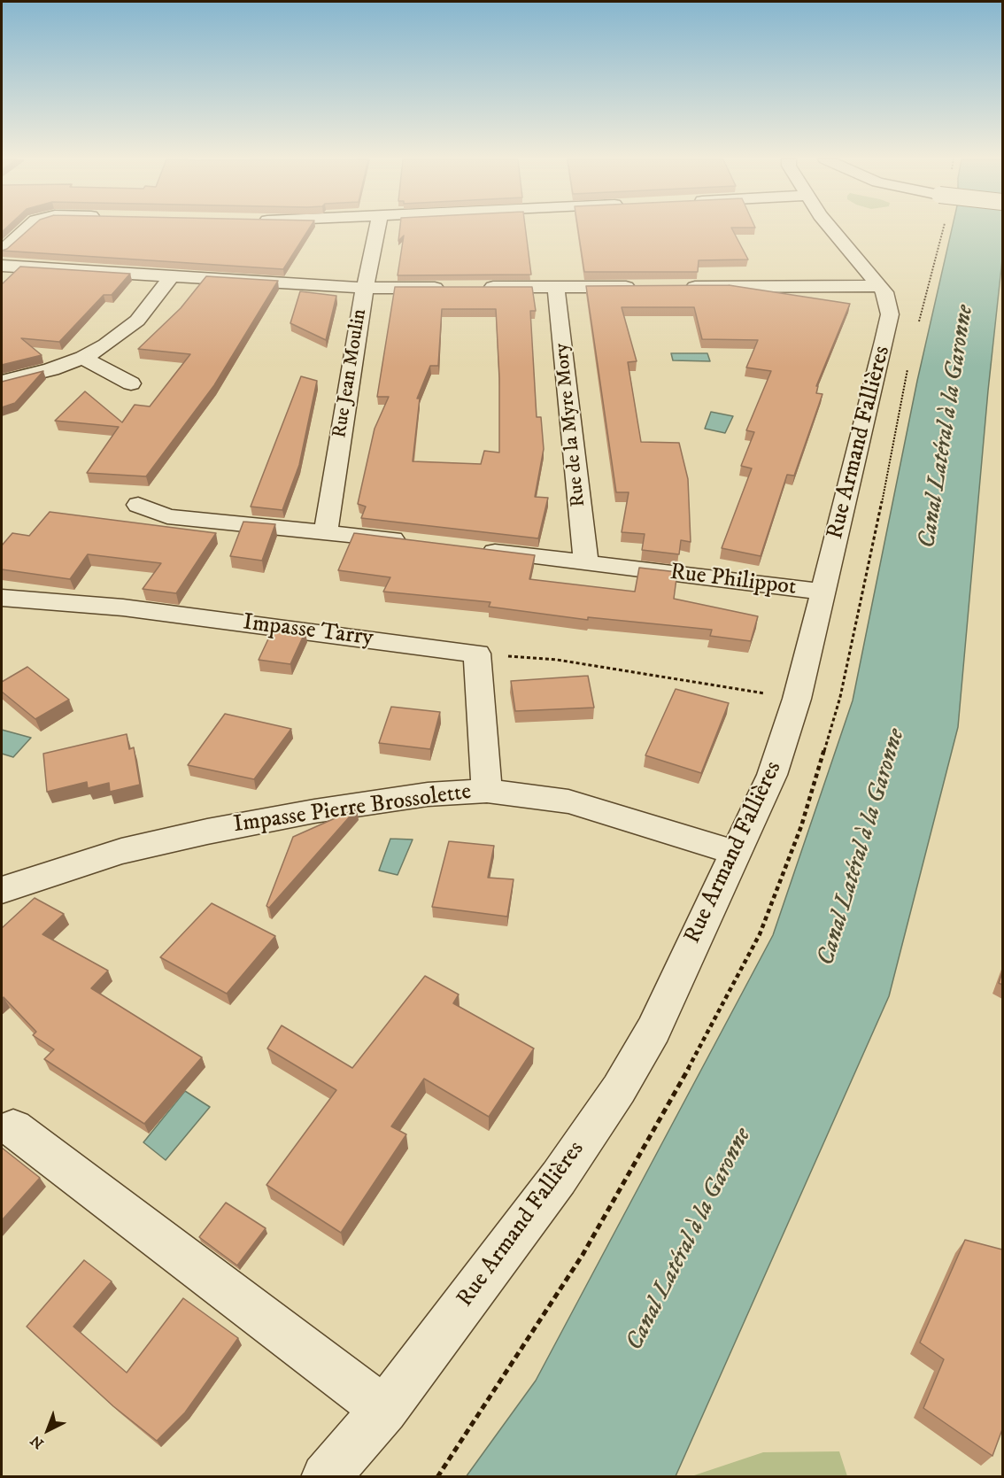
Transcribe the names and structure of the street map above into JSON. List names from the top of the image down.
{
  "streets": {
    "street": [
      "Rue Jean Moulin",
      "Rue de la Myre Mory",
      "Rue Armand Fallières",
      "Rue Philippot",
      "Impasse Tarry",
      "Impasse Pierre Brossolette"
    ]
  },
  "crossings": [
    ["Rue de la Myre Mory", "Rue Philippot"],
    ["Rue Armand Fallières", "Rue Philippot"],
    ["Rue Armand Fallières", "Impasse Pierre Brossolette"]
  ],
  "water": ["Canal Latéral à la Garonne"],
  "north": "bottom left"
}
